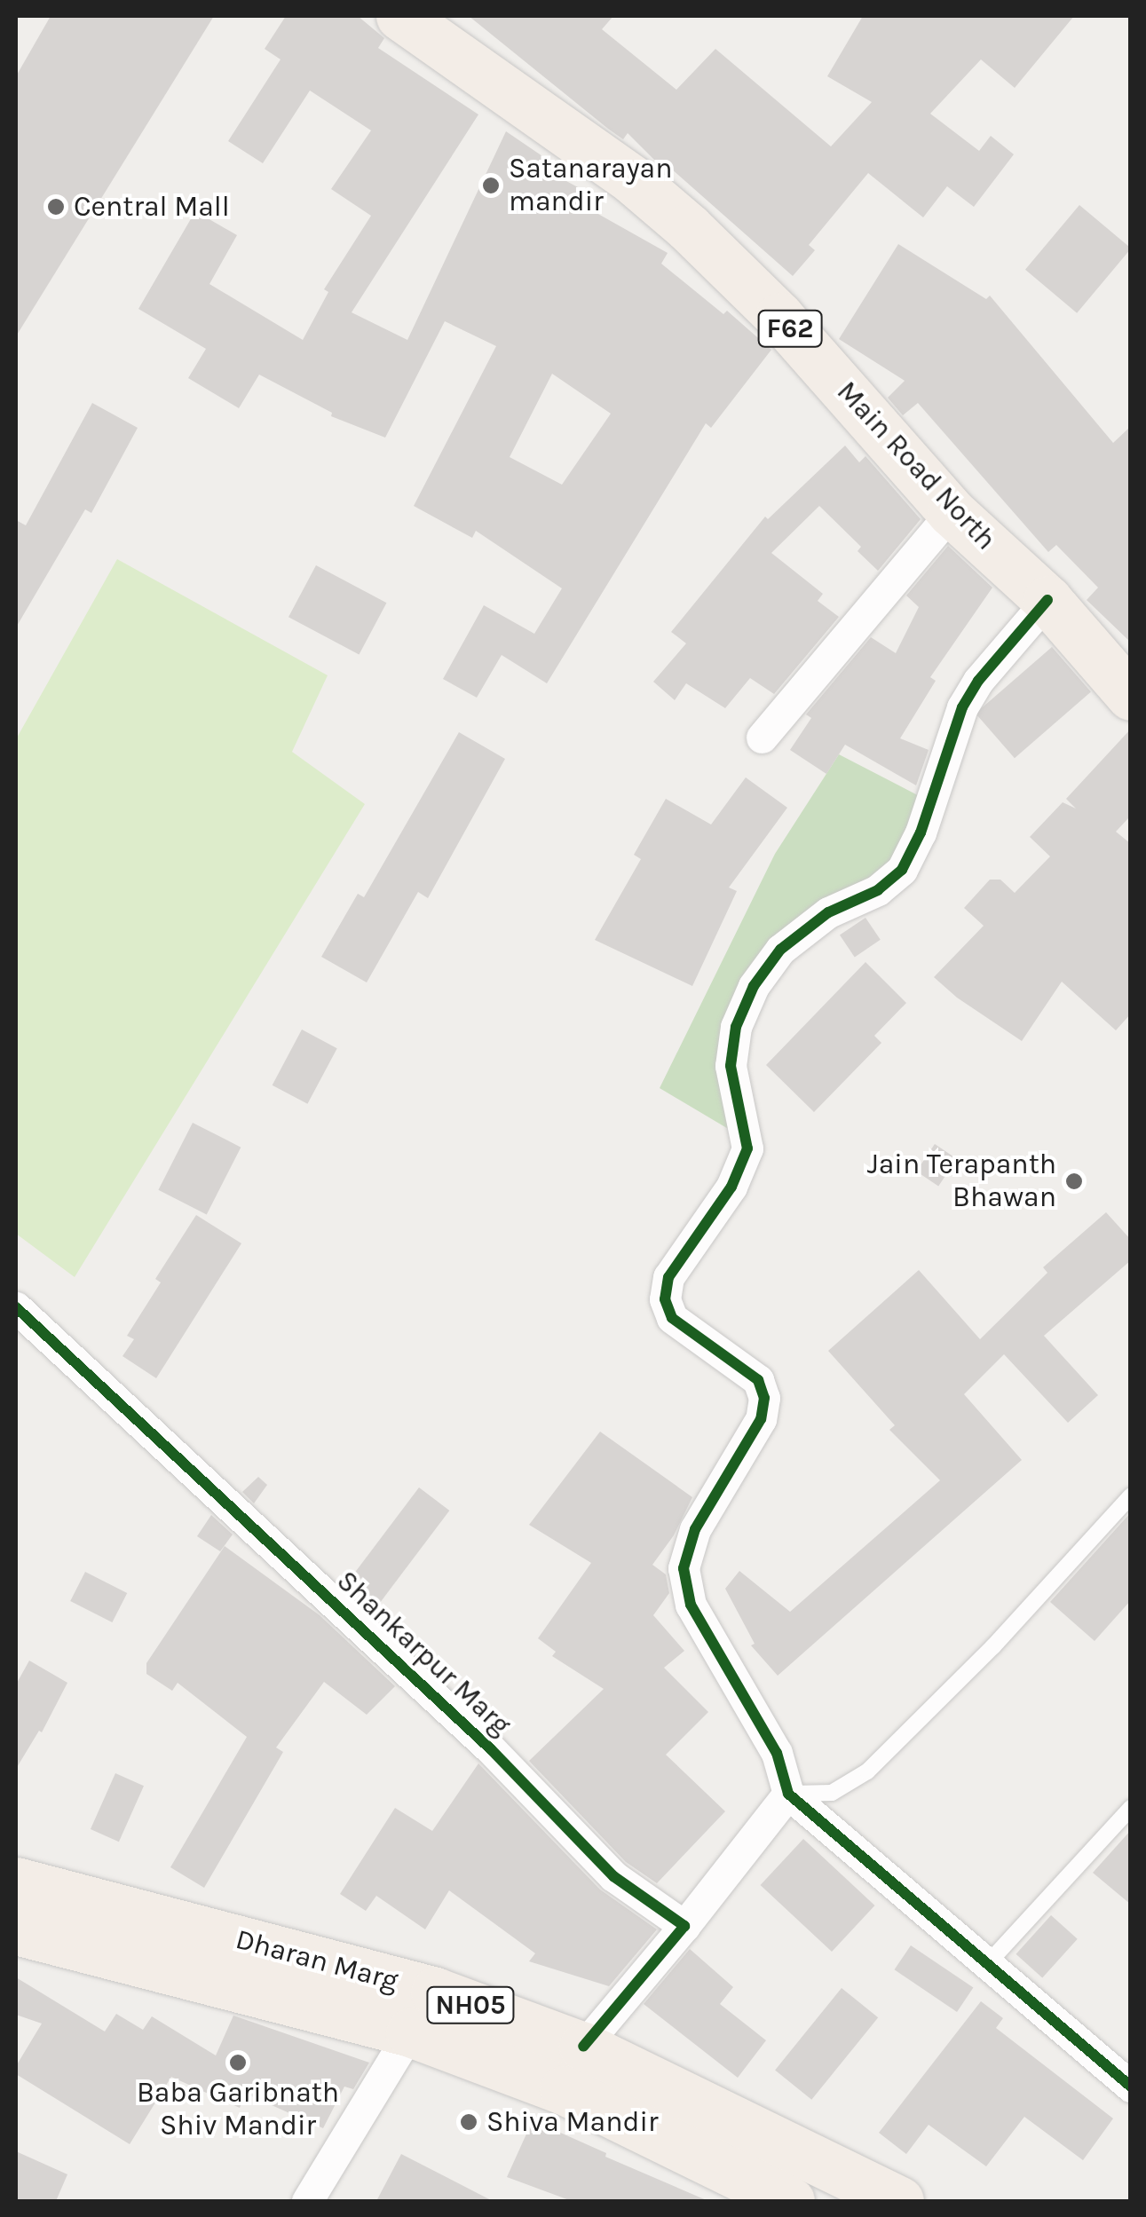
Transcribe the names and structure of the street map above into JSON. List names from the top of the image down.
{
  "streets": {
    "main road": [
      "F62",
      "Main Road North",
      "Dharan Marg",
      "NH05"
    ],
    "street": ["Shankarpur Marg"]
  },
  "places": [
    "Satanarayan mandir",
    "Central Mall",
    "Jain Terapanth Bhawan",
    "Baba Garibnath Shiv Mandir",
    "Shiva Mandir"
  ]
}
